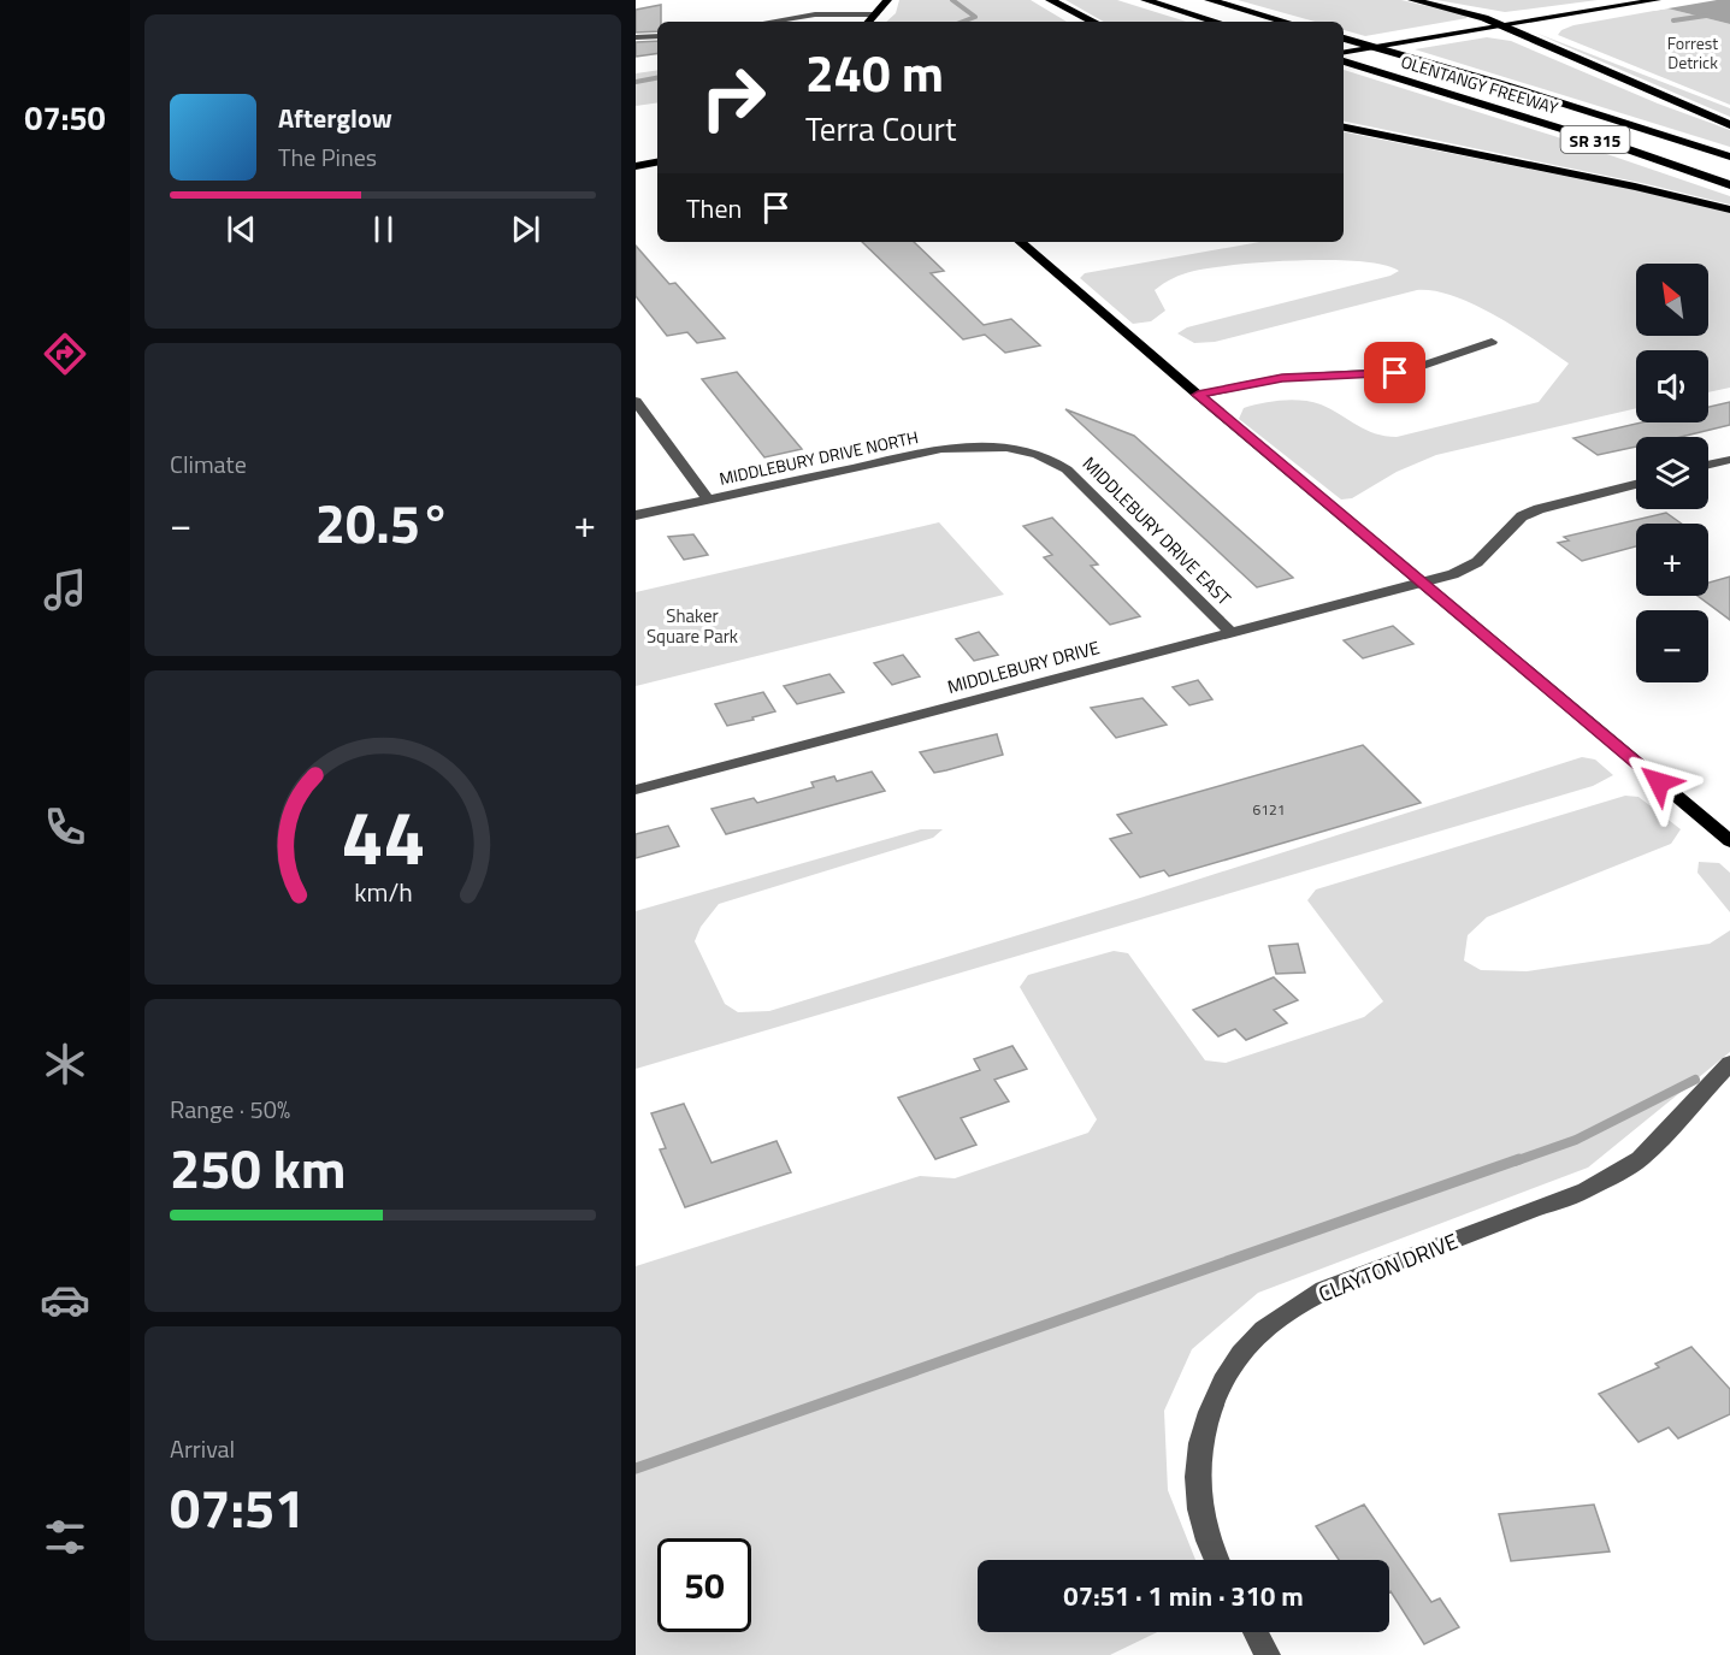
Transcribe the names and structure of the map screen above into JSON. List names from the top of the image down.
{
  "streets": {
    "highway": ["OLENTANGY FREEWAY", "SR 315"],
    "street": [
      "MIDDLEBURY DRIVE NORTH",
      "MIDDLEBURY DRIVE EAST",
      "MIDDLEBURY DRIVE",
      "CLAYTON DRIVE"
    ]
  },
  "crossings": [
    ["MIDDLEBURY DRIVE NORTH", "MIDDLEBURY DRIVE EAST"],
    ["MIDDLEBURY DRIVE EAST", "MIDDLEBURY DRIVE"]
  ],
  "parks": ["Forrest Detrick", "Shaker Square Park"],
  "house_numbers": ["6121"],
  "north": "top left",
  "page": {
    "tabs": "07:50",
    "turn": ["240 m", "Terra Court"],
    "song": ["Afterglow", "The Pines"],
    "then": "Then",
    "map_buttons": ["+", "−"],
    "tile": [
      "Climate",
      ["Range · 50%", "250 km"],
      ["Arrival", "07:51"]
    ],
    "heat": ["−", "20.5°", "+"],
    "limit": "50",
    "trip": "07:51 · 1 min · 310 m",
    "gauge": ["44", "km/h"]
  }
}
